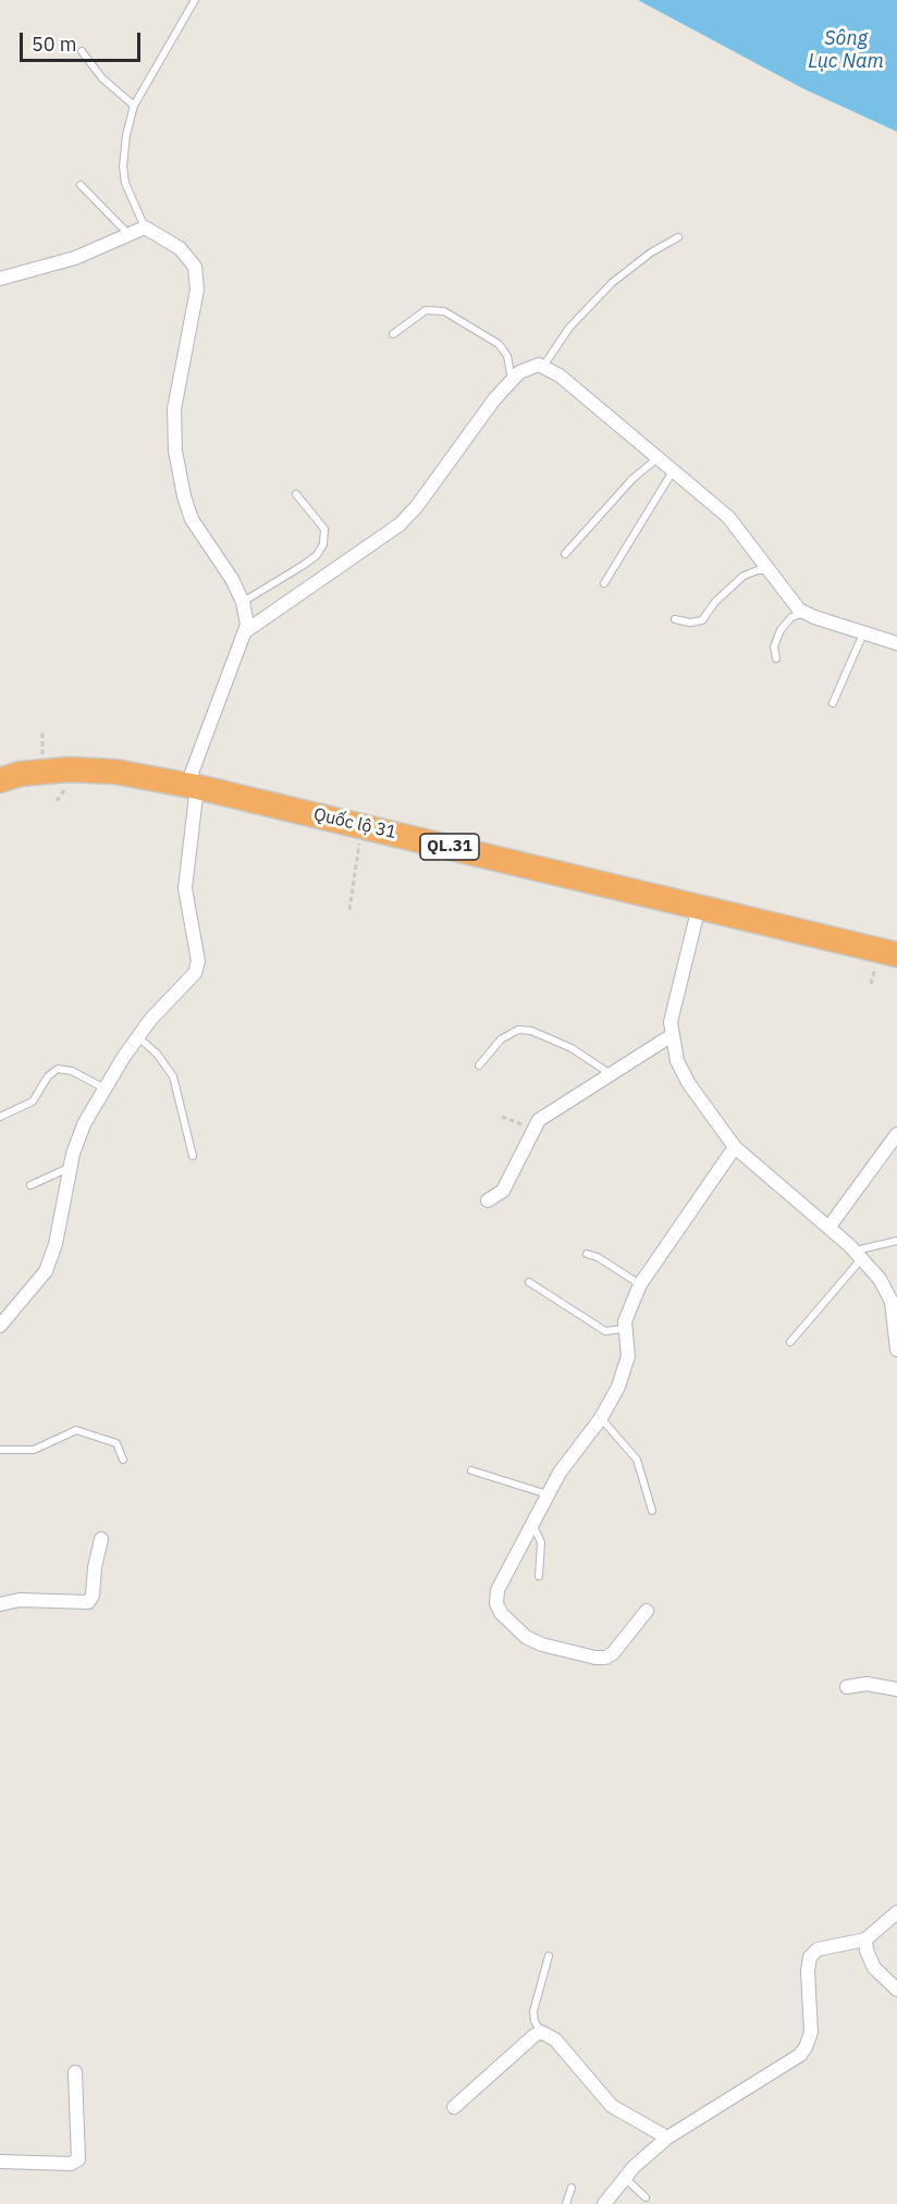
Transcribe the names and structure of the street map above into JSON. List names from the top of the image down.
{
  "streets": {
    "highway": ["Quốc lộ 31", "QL.31"]
  },
  "water": ["Sông Lục Nam"],
  "scale_bar": "50 m"
}
